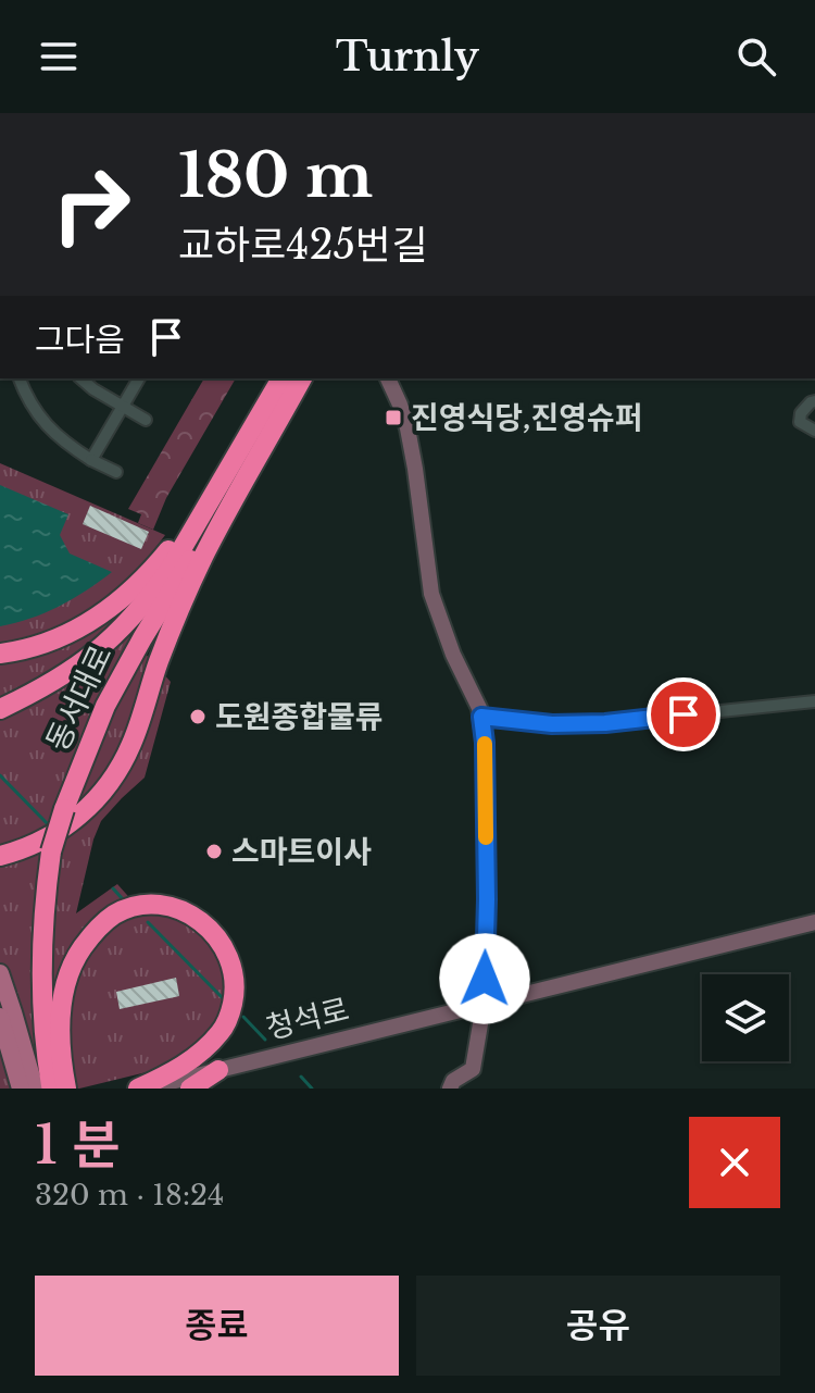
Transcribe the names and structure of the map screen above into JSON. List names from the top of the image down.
{
  "streets": {
    "highway": ["동서대로"],
    "street": ["청석로"]
  },
  "places": {
    "transit": ["진영식당,진영슈퍼"],
    "other": ["도원종합물류", "스마트이사"]
  },
  "page": {
    "header": "Turnly",
    "turn": ["180 m", "교하로425번길"],
    "then": "그다음",
    "heading": ["1 분", "320 m · 18:24"],
    "buttons": ["종료", "공유"]
  }
}
